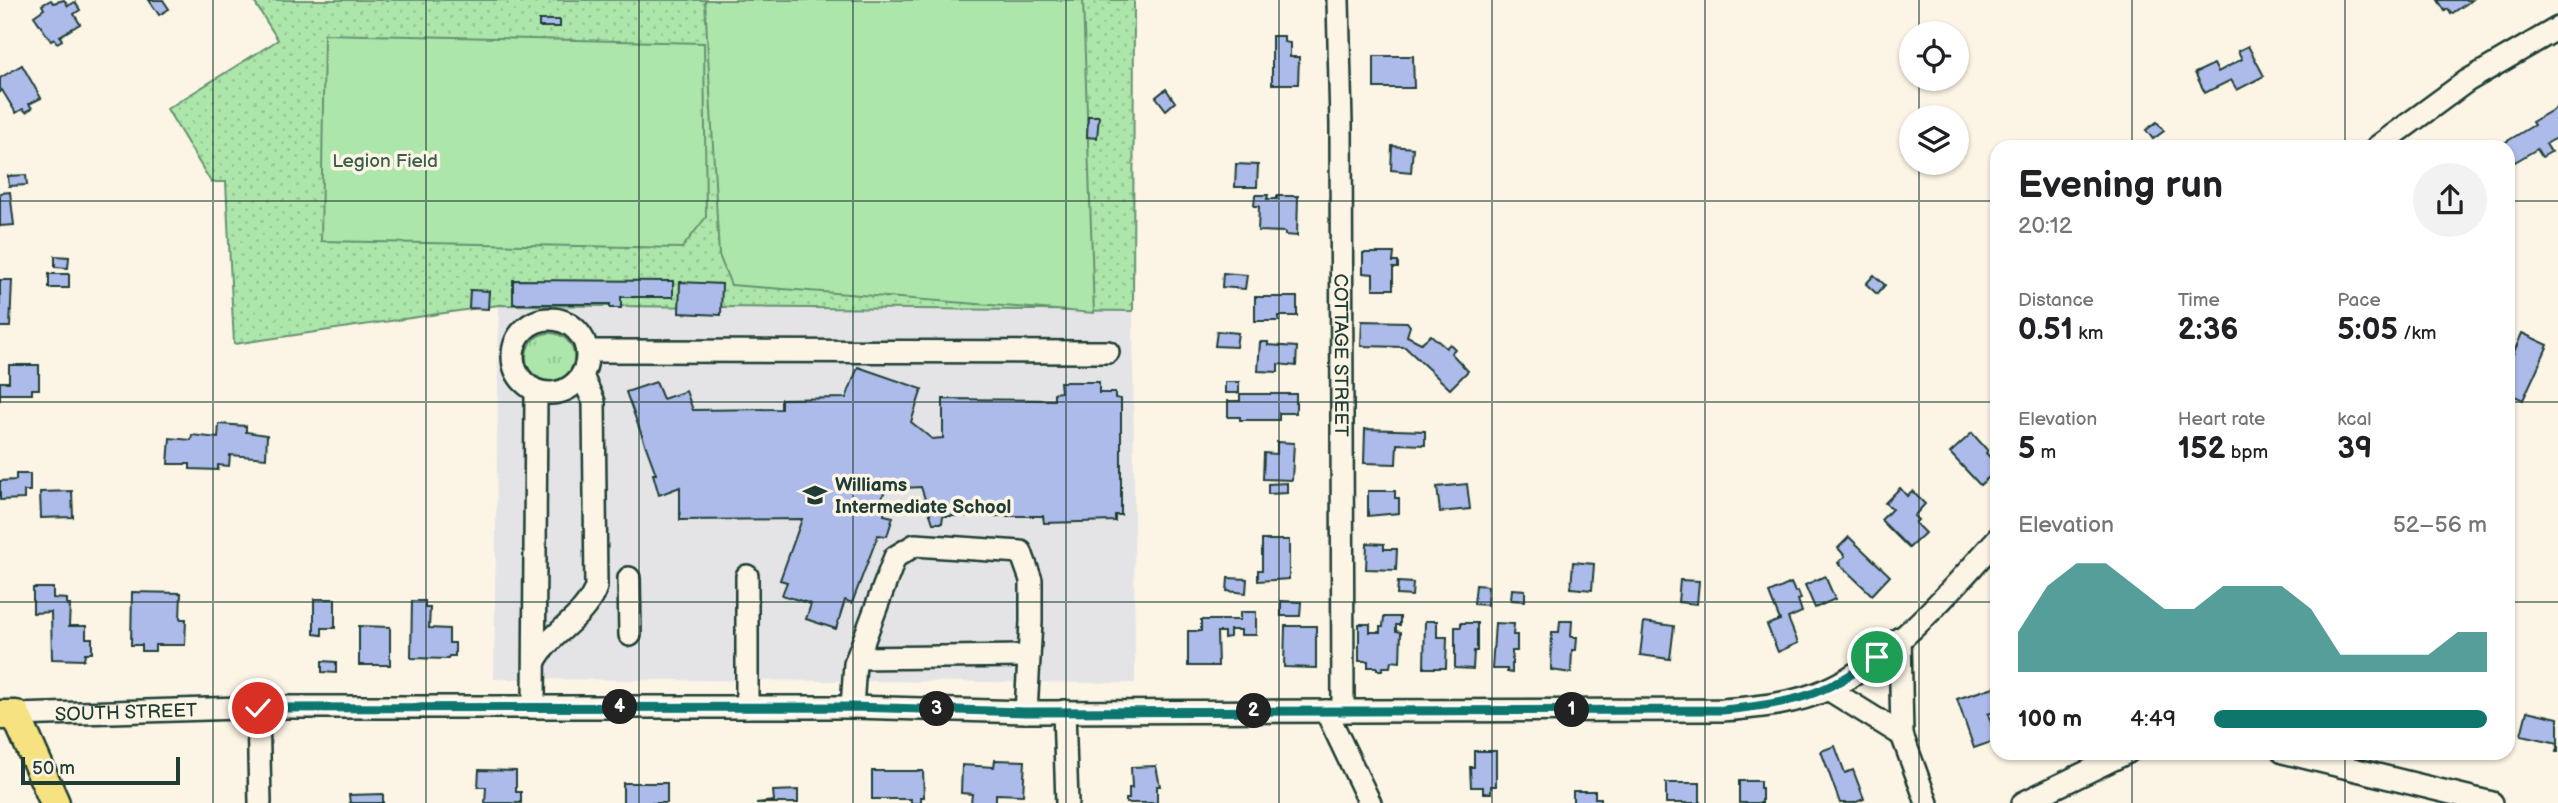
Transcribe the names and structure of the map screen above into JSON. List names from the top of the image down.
{
  "streets": {
    "street": ["COTTAGE STREET", "SOUTH STREET"]
  },
  "crossings": [
    ["COTTAGE STREET", "SOUTH STREET"]
  ],
  "parks": ["Legion Field"],
  "places": {
    "school or university": ["Williams Intermediate School"]
  },
  "scale_bar": "50 m",
  "page": {
    "heading": ["Evening run", "20:12"],
    "stats": [
      ["Distance", "0.51 km"],
      ["Time", "2:36"],
      ["Pace", "5:05 /km"],
      ["Elevation", "5 m"],
      ["Heart rate", "152 bpm"],
      ["kcal", "39"]
    ],
    "chart": ["Elevation", "52–56 m"],
    "pins": [
      "4",
      "3",
      "1",
      "2"
    ],
    "list": [
      {
        "name": "100 m",
        "note": "4:49"
      }
    ],
    "scale": "50 m"
  }
}
